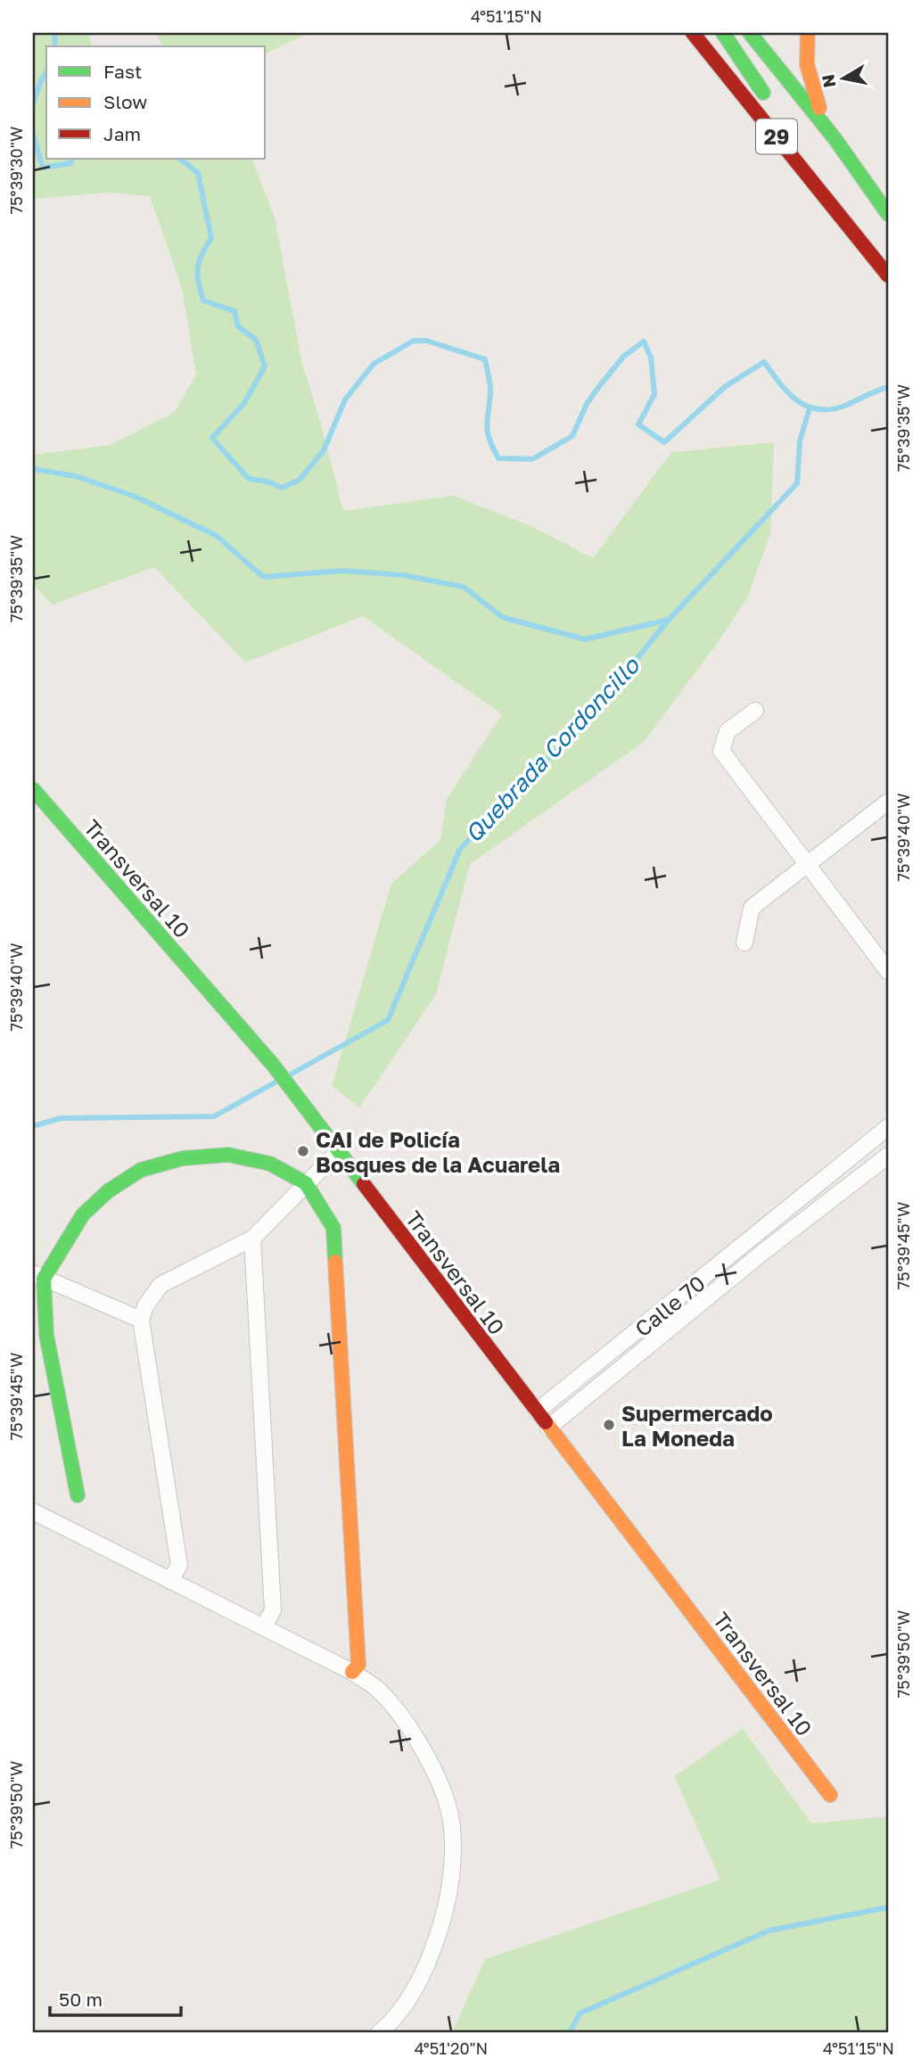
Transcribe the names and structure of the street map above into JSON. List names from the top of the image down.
{
  "streets": {
    "main road": ["29", "Transversal 10"],
    "street": ["Calle 70"]
  },
  "crossings": [
    ["Transversal 10", "Calle 70"]
  ],
  "water": ["Quebrada Cordoncillo"],
  "places": ["CAI de Policía Bosques de la Acuarela", "Supermercado La Moneda"],
  "legend": ["Fast", "Slow", "Jam"],
  "scale_bar": "50 m",
  "north": "left",
  "coordinates": [
    "4°51'15\"N",
    "75°39'30\"W",
    "75°39'35\"W",
    "75°39'40\"W",
    "75°39'45\"W",
    "75°39'50\"W",
    "4°51'20\"N"
  ]
}
